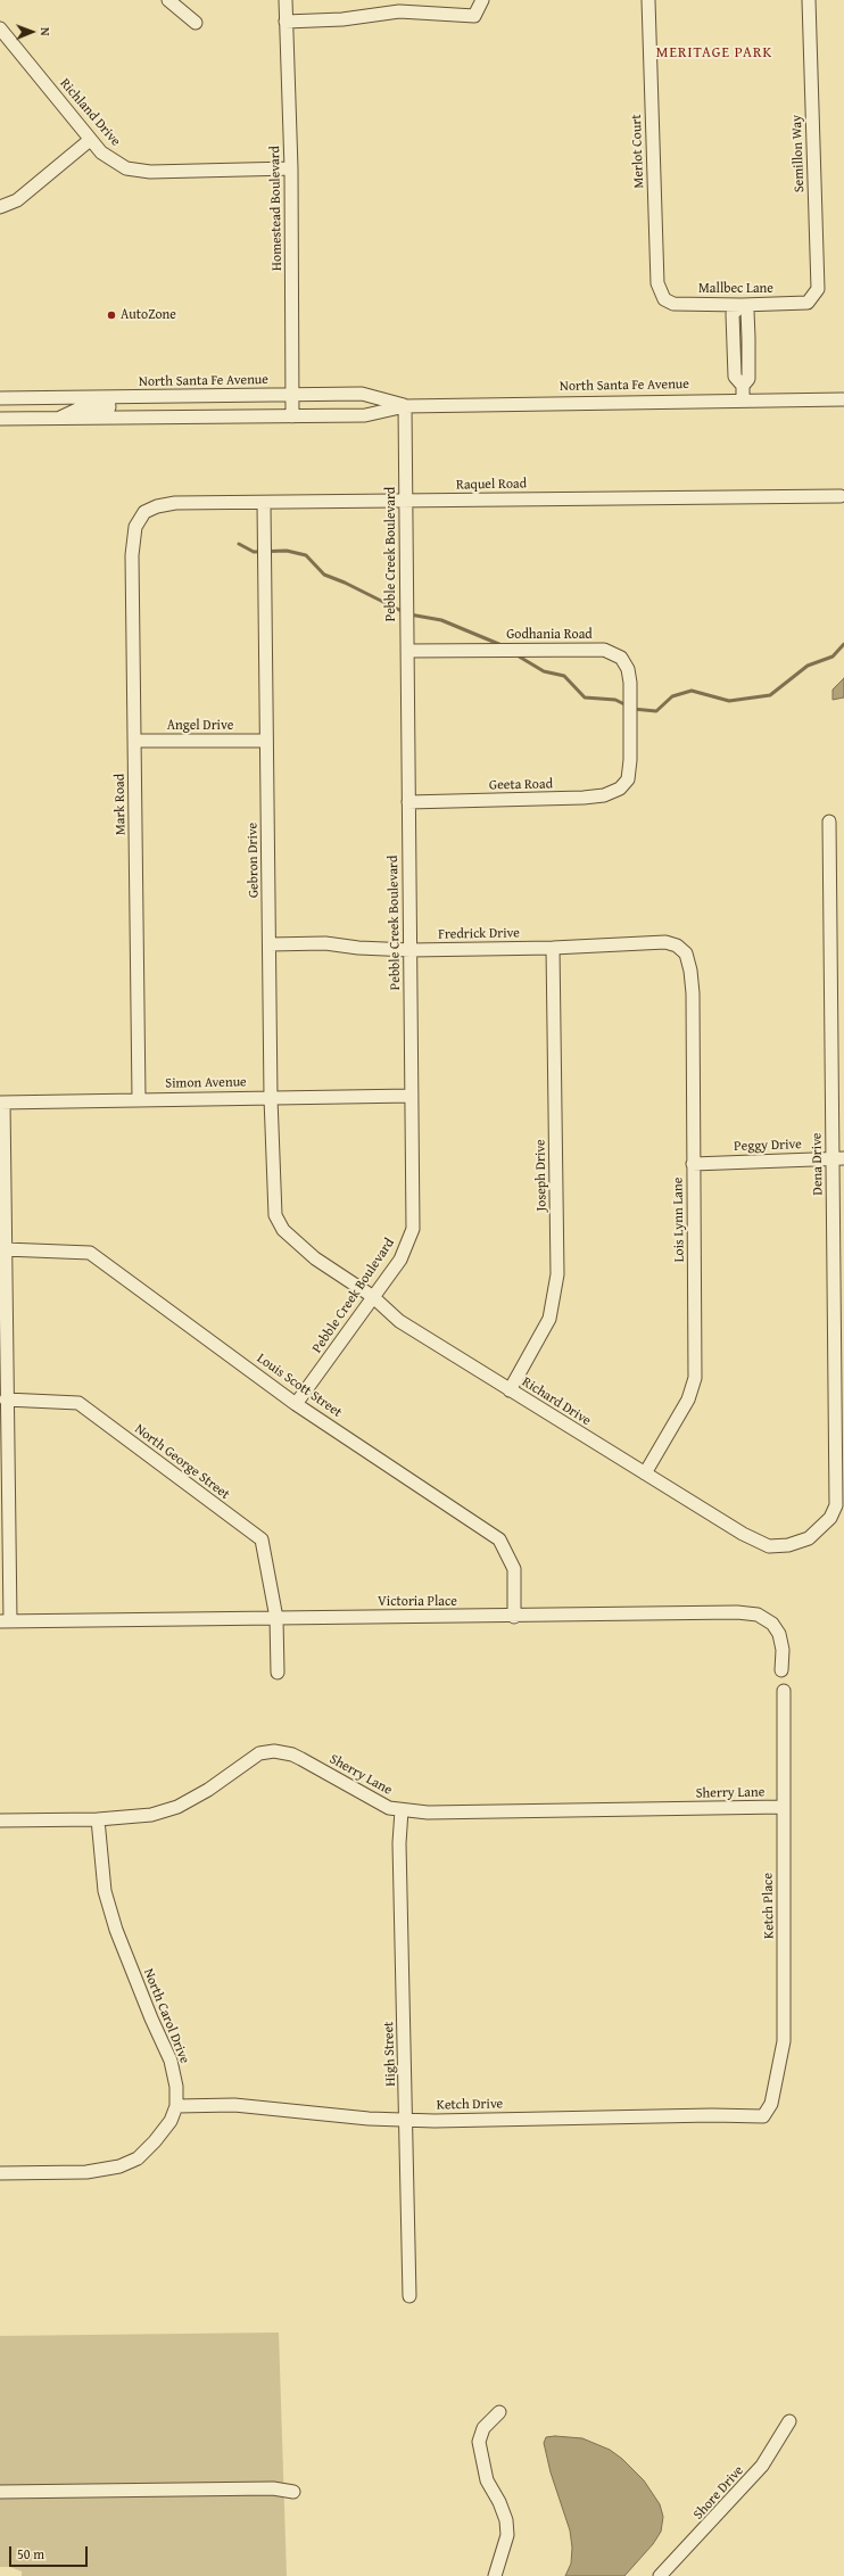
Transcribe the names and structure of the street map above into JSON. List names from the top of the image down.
{
  "streets": {
    "street": [
      "Richland Drive",
      "Merlot Court",
      "Semillon Way",
      "Homestead Boulevard",
      "Mallbec Lane",
      "North Santa Fe Avenue",
      "Raquel Road",
      "Pebble Creek Boulevard",
      "Godhania Road",
      "Angel Drive",
      "Geeta Road",
      "Mark Road",
      "Gebron Drive",
      "Fredrick Drive",
      "Simon Avenue",
      "Peggy Drive",
      "Dena Drive",
      "Joseph Drive",
      "Lois Lynn Lane",
      "Louis Scott Street",
      "Richard Drive",
      "North George Street",
      "Victoria Place",
      "Sherry Lane",
      "Ketch Place",
      "North Carol Drive",
      "High Street",
      "Ketch Drive",
      "Shore Drive"
    ]
  },
  "crossings": [
    ["Richland Drive", "Homestead Boulevard"],
    ["Merlot Court", "Mallbec Lane"],
    ["Semillon Way", "Mallbec Lane"],
    ["Homestead Boulevard", "North Santa Fe Avenue"],
    ["North Santa Fe Avenue", "Pebble Creek Boulevard"],
    ["Raquel Road", "Pebble Creek Boulevard"],
    ["Raquel Road", "Mark Road"],
    ["Raquel Road", "Gebron Drive"],
    ["Pebble Creek Boulevard", "Godhania Road"],
    ["Pebble Creek Boulevard", "Geeta Road"],
    ["Pebble Creek Boulevard", "Fredrick Drive"],
    ["Pebble Creek Boulevard", "Simon Avenue"],
    ["Pebble Creek Boulevard", "Louis Scott Street"],
    ["Pebble Creek Boulevard", "Richard Drive"],
    ["Godhania Road", "Geeta Road"],
    ["Angel Drive", "Mark Road"],
    ["Angel Drive", "Gebron Drive"],
    ["Mark Road", "Simon Avenue"],
    ["Gebron Drive", "Fredrick Drive"],
    ["Gebron Drive", "Simon Avenue"],
    ["Gebron Drive", "Richard Drive"],
    ["Fredrick Drive", "Joseph Drive"],
    ["Fredrick Drive", "Lois Lynn Lane"],
    ["Peggy Drive", "Dena Drive"],
    ["Peggy Drive", "Lois Lynn Lane"],
    ["Dena Drive", "Richard Drive"],
    ["Joseph Drive", "Richard Drive"],
    ["Lois Lynn Lane", "Richard Drive"],
    ["Louis Scott Street", "Victoria Place"],
    ["North George Street", "Victoria Place"],
    ["Sherry Lane", "Ketch Place"],
    ["Sherry Lane", "North Carol Drive"],
    ["Sherry Lane", "High Street"],
    ["Ketch Place", "Ketch Drive"],
    ["North Carol Drive", "Ketch Drive"],
    ["High Street", "Ketch Drive"]
  ],
  "districts": ["MERITAGE PARK"],
  "places": ["AutoZone"],
  "scale_bar": "50 m",
  "north": "right"
}
